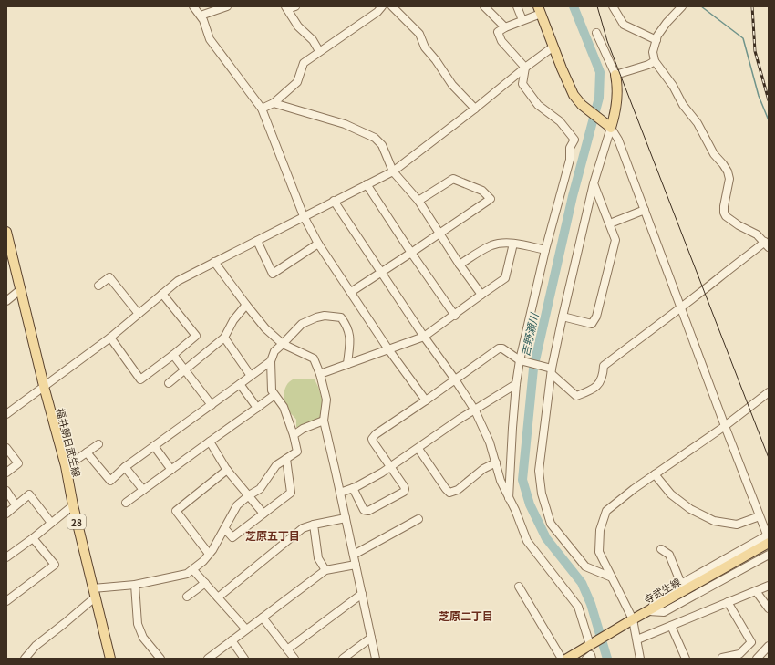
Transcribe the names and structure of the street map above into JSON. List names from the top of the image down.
{
  "streets": {
    "main road": ["福井朝日武生線", "28", "寺武生線"]
  },
  "districts": ["芝原五丁目", "芝原二丁目"],
  "water": ["吉野瀬川"]
}
